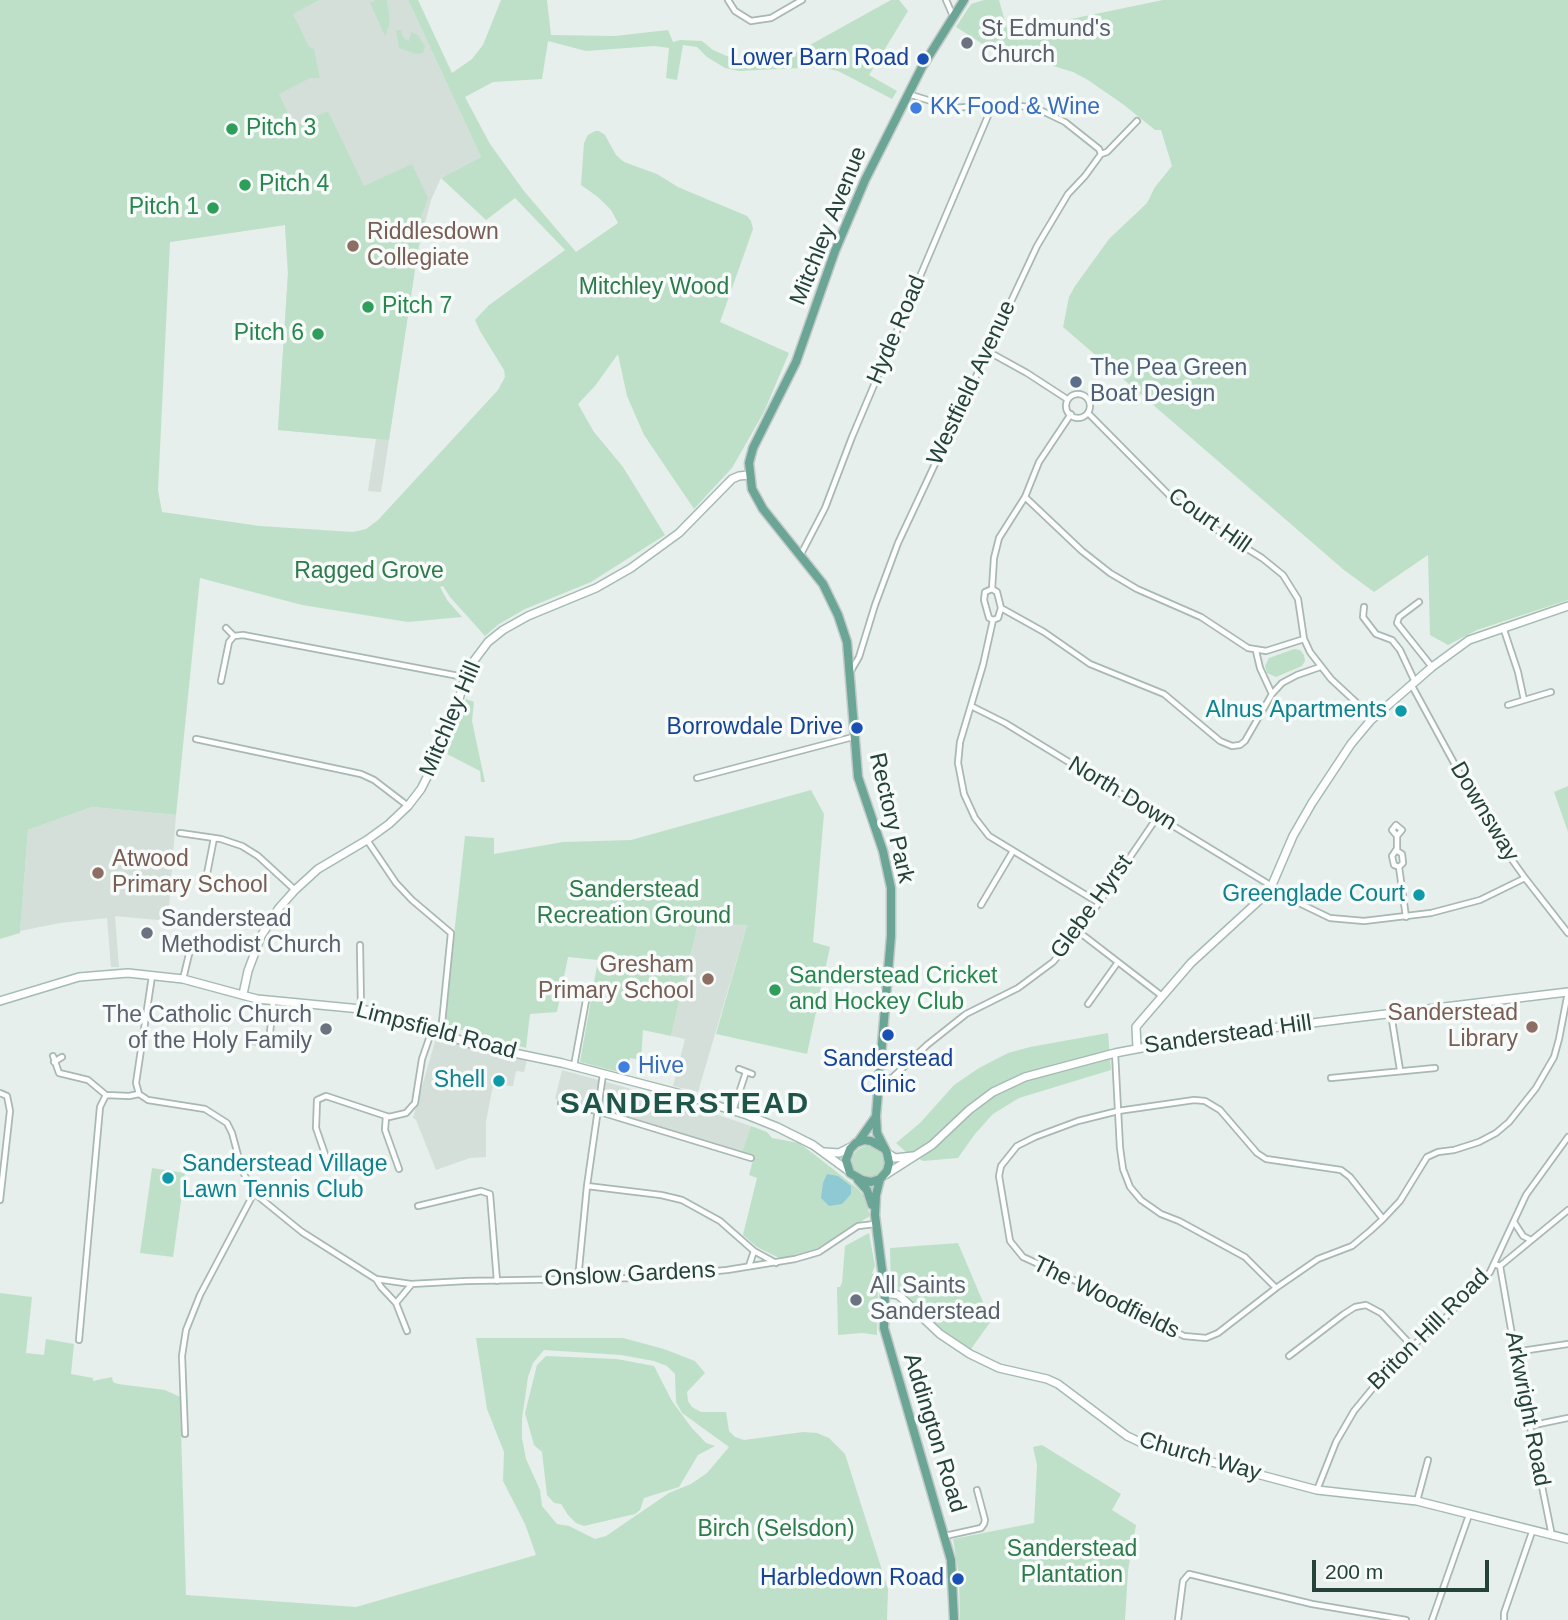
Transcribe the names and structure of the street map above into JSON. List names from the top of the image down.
{
  "streets": {
    "main road": ["Mitchley Avenue", "Rectory Park", "Addington Road"],
    "street": [
      "Hyde Road",
      "Westfield Avenue",
      "Court Hill",
      "Mitchley Hill",
      "North Down",
      "Downsway",
      "Glebe Hyrst",
      "Limpsfield Road",
      "Sanderstead Hill",
      "Onslow Gardens",
      "The Woodfields",
      "Briton Hill Road",
      "Arkwright Road",
      "Church Way"
    ]
  },
  "crossings": [
    ["Mitchley Avenue", "Mitchley Hill"],
    ["Mitchley Avenue", "Rectory Park"],
    ["Hyde Road", "Rectory Park"],
    ["Westfield Avenue", "Court Hill"],
    ["Westfield Avenue", "Rectory Park"],
    ["Mitchley Hill", "Rectory Park"],
    ["Mitchley Hill", "Limpsfield Road"],
    ["North Down", "Downsway"],
    ["North Down", "Glebe Hyrst"],
    ["Rectory Park", "Glebe Hyrst"],
    ["Rectory Park", "Limpsfield Road"],
    ["Rectory Park", "Sanderstead Hill"],
    ["Limpsfield Road", "Sanderstead Hill"],
    ["Onslow Gardens", "Addington Road"],
    ["Briton Hill Road", "Church Way"],
    ["Arkwright Road", "Church Way"],
    ["Addington Road", "Church Way"]
  ],
  "districts": ["SANDERSTEAD"],
  "parks": [
    "Mitchley Wood",
    "Ragged Grove",
    "Sanderstead Recreation Ground",
    "Birch (Selsdon)",
    "Sanderstead Plantation"
  ],
  "places": [
    "St Edmund's Church",
    "Lower Barn Road",
    "KK Food & Wine",
    "Pitch 3",
    "Pitch 4",
    "Pitch 1",
    "Riddlesdown Collegiate",
    "Pitch 7",
    "Pitch 6",
    "The Pea Green Boat Design",
    "Alnus Apartments",
    "Borrowdale Drive",
    "Atwood Primary School",
    "Greenglade Court",
    "Sanderstead Methodist Church",
    "Gresham Primary School",
    "Sanderstead Cricket and Hockey Club",
    "Sanderstead Library",
    "The Catholic Church of the Holy Family",
    "Sanderstead Clinic",
    "Hive",
    "Shell",
    "Sanderstead Village Lawn Tennis Club",
    "All Saints Sanderstead",
    "Harbledown Road"
  ],
  "scale_bar": "200 m"
}
